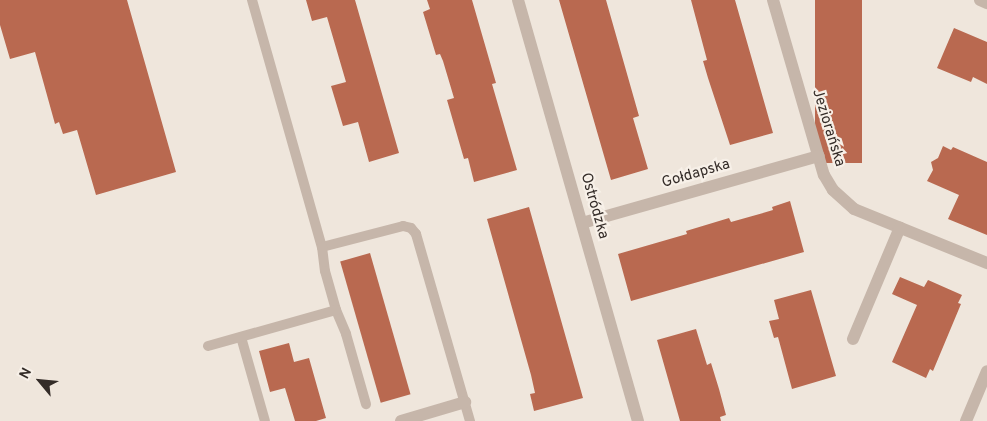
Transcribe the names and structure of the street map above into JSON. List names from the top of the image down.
{
  "streets": {
    "street": ["Jeziorańska", "Gołdapska", "Ostródzka"]
  },
  "crossings": [
    ["Jeziorańska", "Gołdapska"],
    ["Gołdapska", "Ostródzka"]
  ],
  "north": "top left"
}
